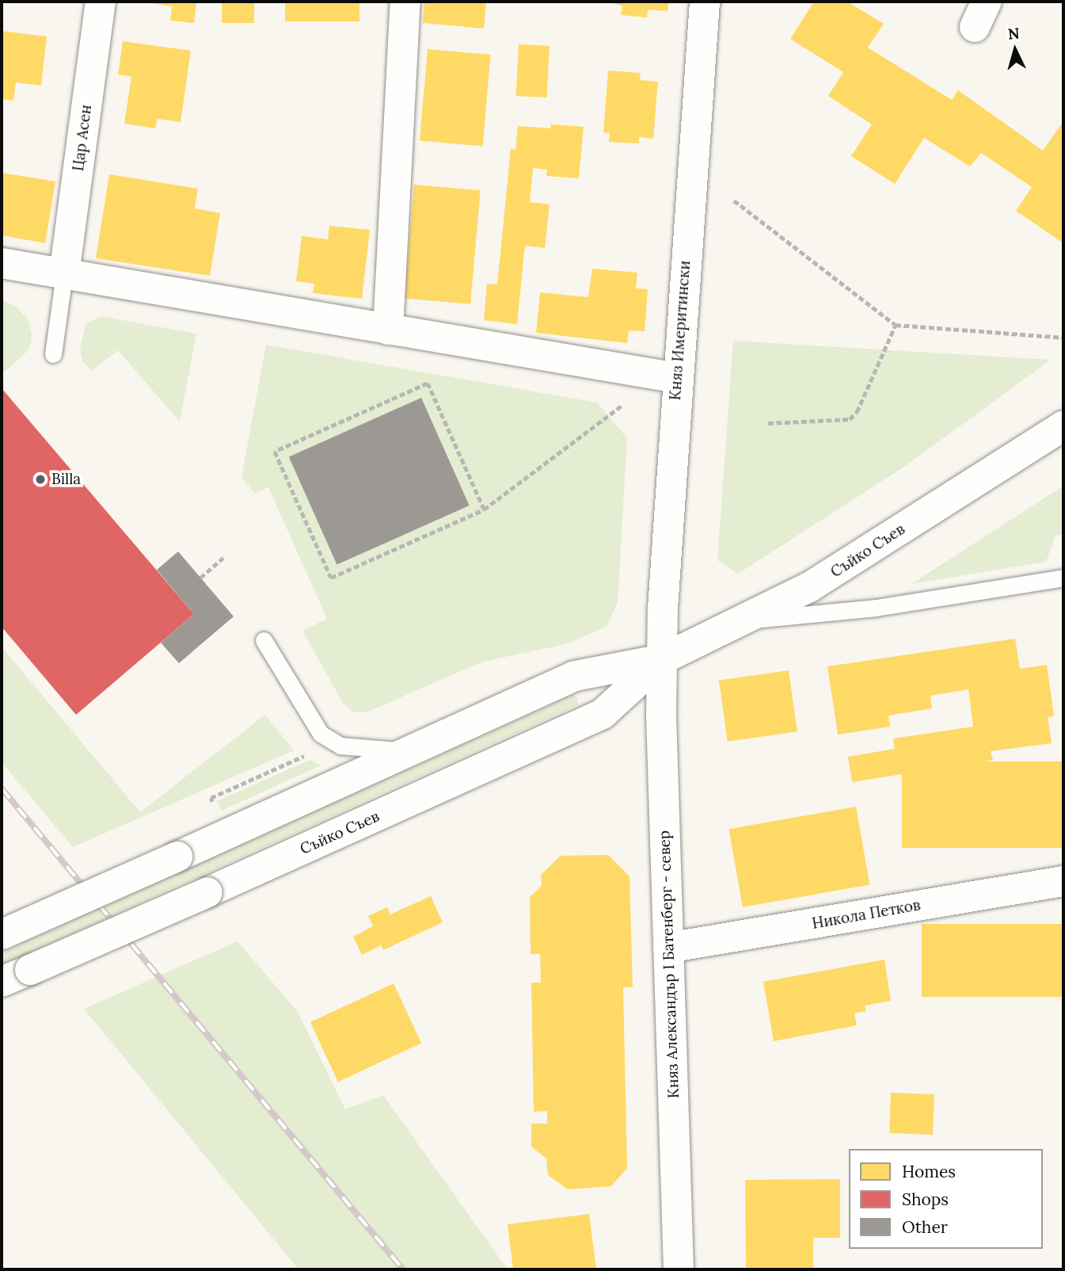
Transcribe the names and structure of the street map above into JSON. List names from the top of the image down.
{
  "streets": {
    "street": [
      "Цар Асен",
      "Княз Имеритински",
      "Съйко Съев",
      "Никола Петков",
      "Княз Александър I Батенберг - север"
    ]
  },
  "crossings": [
    ["Княз Имеритински", "Съйко Съев"],
    ["Княз Имеритински", "Княз Александър I Батенберг - север"],
    ["Съйко Съев", "Княз Александър I Батенберг - север"],
    ["Никола Петков", "Княз Александър I Батенберг - север"]
  ],
  "places": ["Billa"],
  "legend": ["Homes", "Shops", "Other"],
  "north": "top"
}
